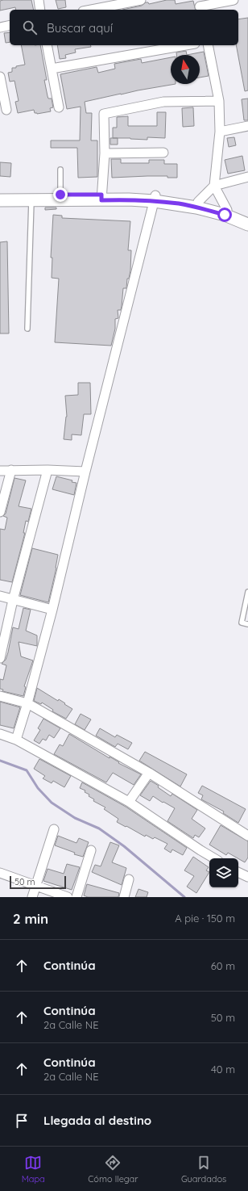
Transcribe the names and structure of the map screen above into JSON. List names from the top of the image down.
{
  "scale_bar": "50 m",
  "north": "top",
  "page": {
    "search": "Buscar aquí",
    "scale": "50 m",
    "heading": ["2 min", "A pie · 150 m"],
    "list": [
      ["Continúa", "60 m"],
      ["Continúa", "2a Calle NE", "50 m"],
      ["Continúa", "2a Calle NE", "40 m"],
      "Llegada al destino"
    ],
    "nav": ["Mapa", "Cómo llegar", "Guardados"]
  }
}
